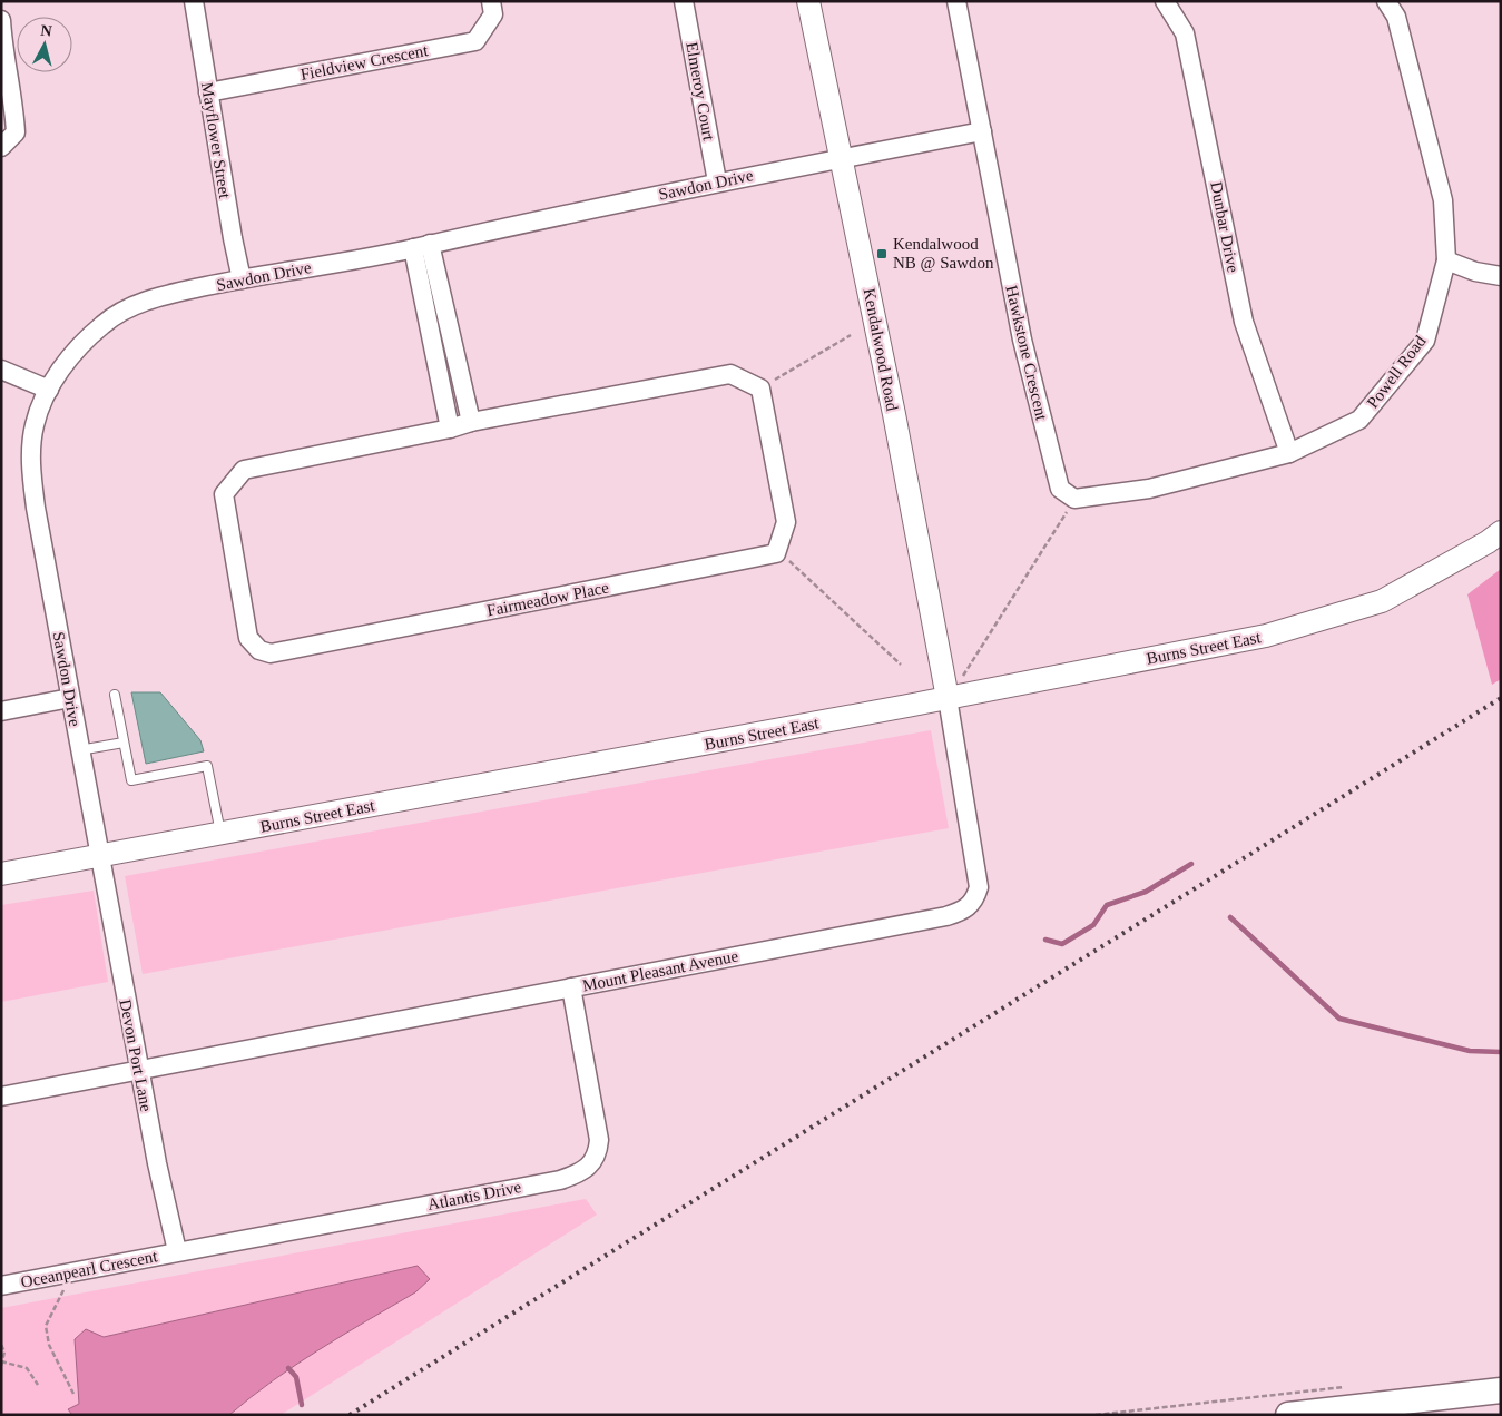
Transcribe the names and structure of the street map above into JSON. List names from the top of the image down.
{
  "streets": {
    "street": [
      "Fieldview Crescent",
      "Elmeroy Court",
      "Mayflower Street",
      "Sawdon Drive",
      "Dunbar Drive",
      "Kendalwood Road",
      "Hawkstone Crescent",
      "Powell Road",
      "Fairmeadow Place",
      "Burns Street East",
      "Mount Pleasant Avenue",
      "Devon Port Lane",
      "Atlantis Drive",
      "Oceanpearl Crescent"
    ]
  },
  "crossings": [
    ["Fieldview Crescent", "Mayflower Street"],
    ["Elmeroy Court", "Sawdon Drive"],
    ["Mayflower Street", "Sawdon Drive"],
    ["Sawdon Drive", "Kendalwood Road"],
    ["Sawdon Drive", "Hawkstone Crescent"],
    ["Sawdon Drive", "Burns Street East"],
    ["Sawdon Drive", "Devon Port Lane"],
    ["Dunbar Drive", "Powell Road"],
    ["Kendalwood Road", "Burns Street East"],
    ["Kendalwood Road", "Mount Pleasant Avenue"],
    ["Hawkstone Crescent", "Powell Road"],
    ["Burns Street East", "Mount Pleasant Avenue"],
    ["Burns Street East", "Devon Port Lane"],
    ["Mount Pleasant Avenue", "Devon Port Lane"],
    ["Mount Pleasant Avenue", "Atlantis Drive"],
    ["Devon Port Lane", "Atlantis Drive"],
    ["Devon Port Lane", "Oceanpearl Crescent"],
    ["Atlantis Drive", "Oceanpearl Crescent"]
  ],
  "places": {
    "transit": ["Kendalwood NB @ Sawdon"]
  },
  "north": "top"
}
